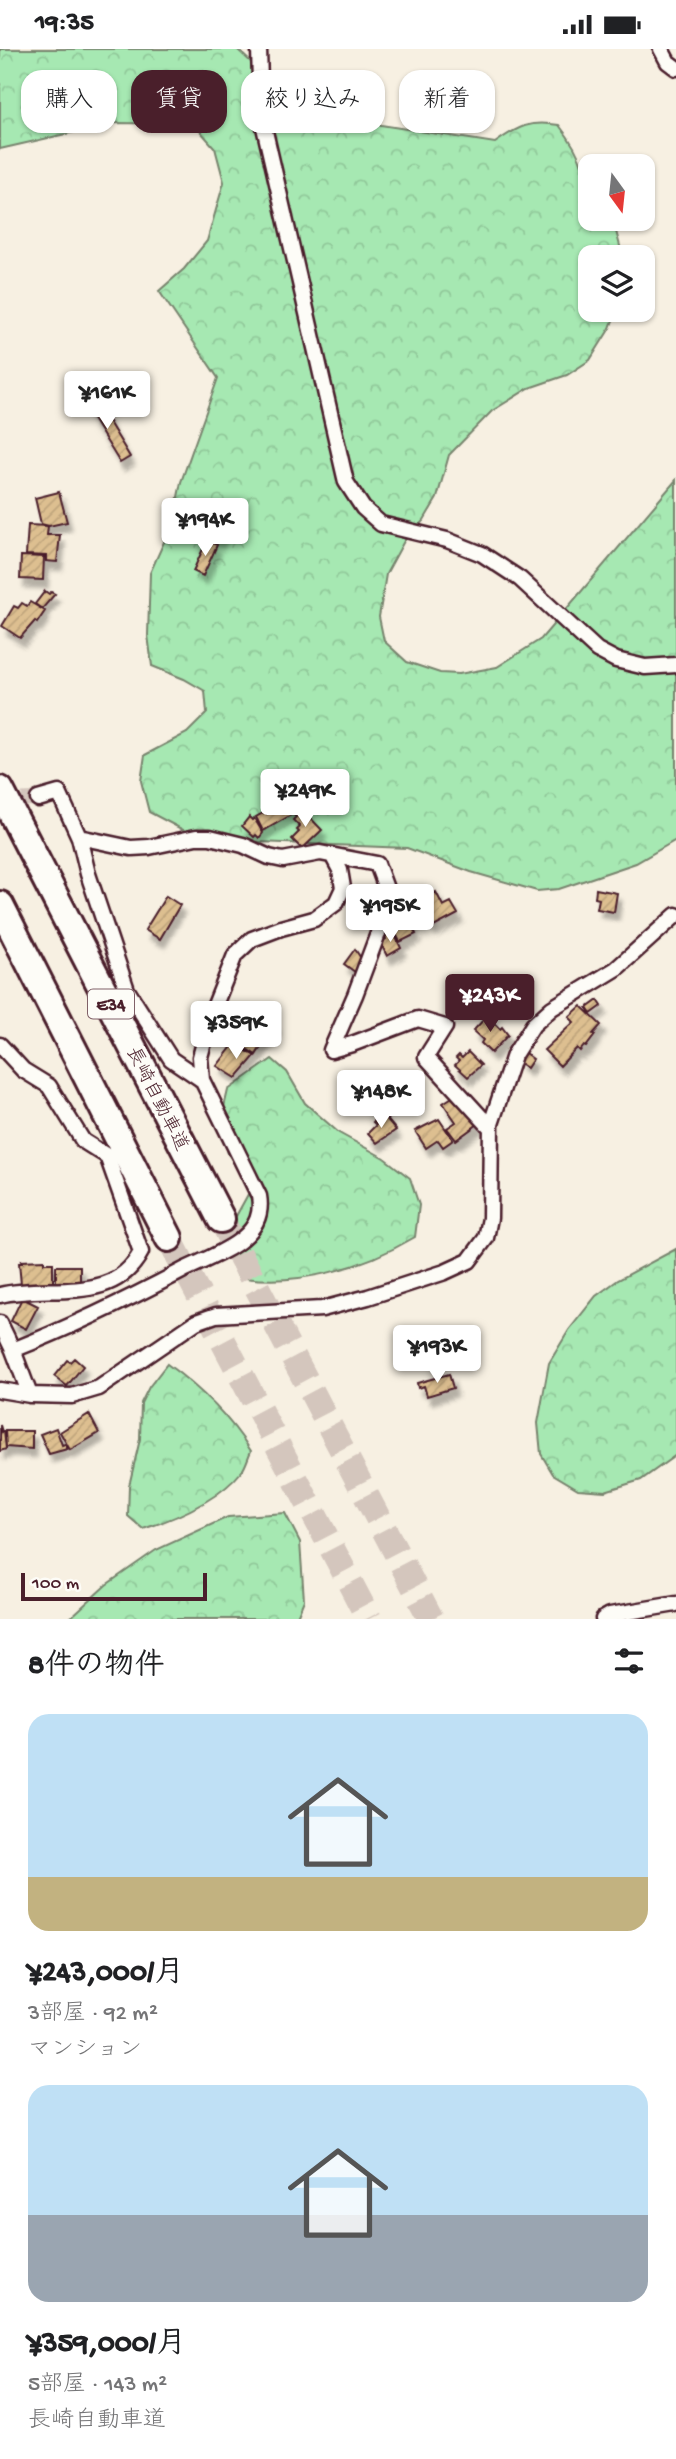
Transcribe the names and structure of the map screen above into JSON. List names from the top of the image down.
{
  "streets": {
    "highway": ["E34", "長崎自動車道"]
  },
  "scale_bar": "100 m",
  "north": "bottom",
  "page": {
    "status": "19:35",
    "chip": [
      "購入",
      "賃貸",
      "絞り込み",
      "新着"
    ],
    "price": [
      "¥161K",
      "¥194K",
      "¥249K",
      "¥195K",
      "¥243K",
      "¥359K",
      "¥148K",
      "¥193K"
    ],
    "scale": "100 m",
    "heading": "8件の物件",
    "list": [
      {
        "name": "¥243,000/月",
        "note": "3部屋 · 92 m² · マンション"
      },
      {
        "name": "¥359,000/月",
        "note": "5部屋 · 143 m² · 長崎自動車道"
      }
    ]
  }
}
